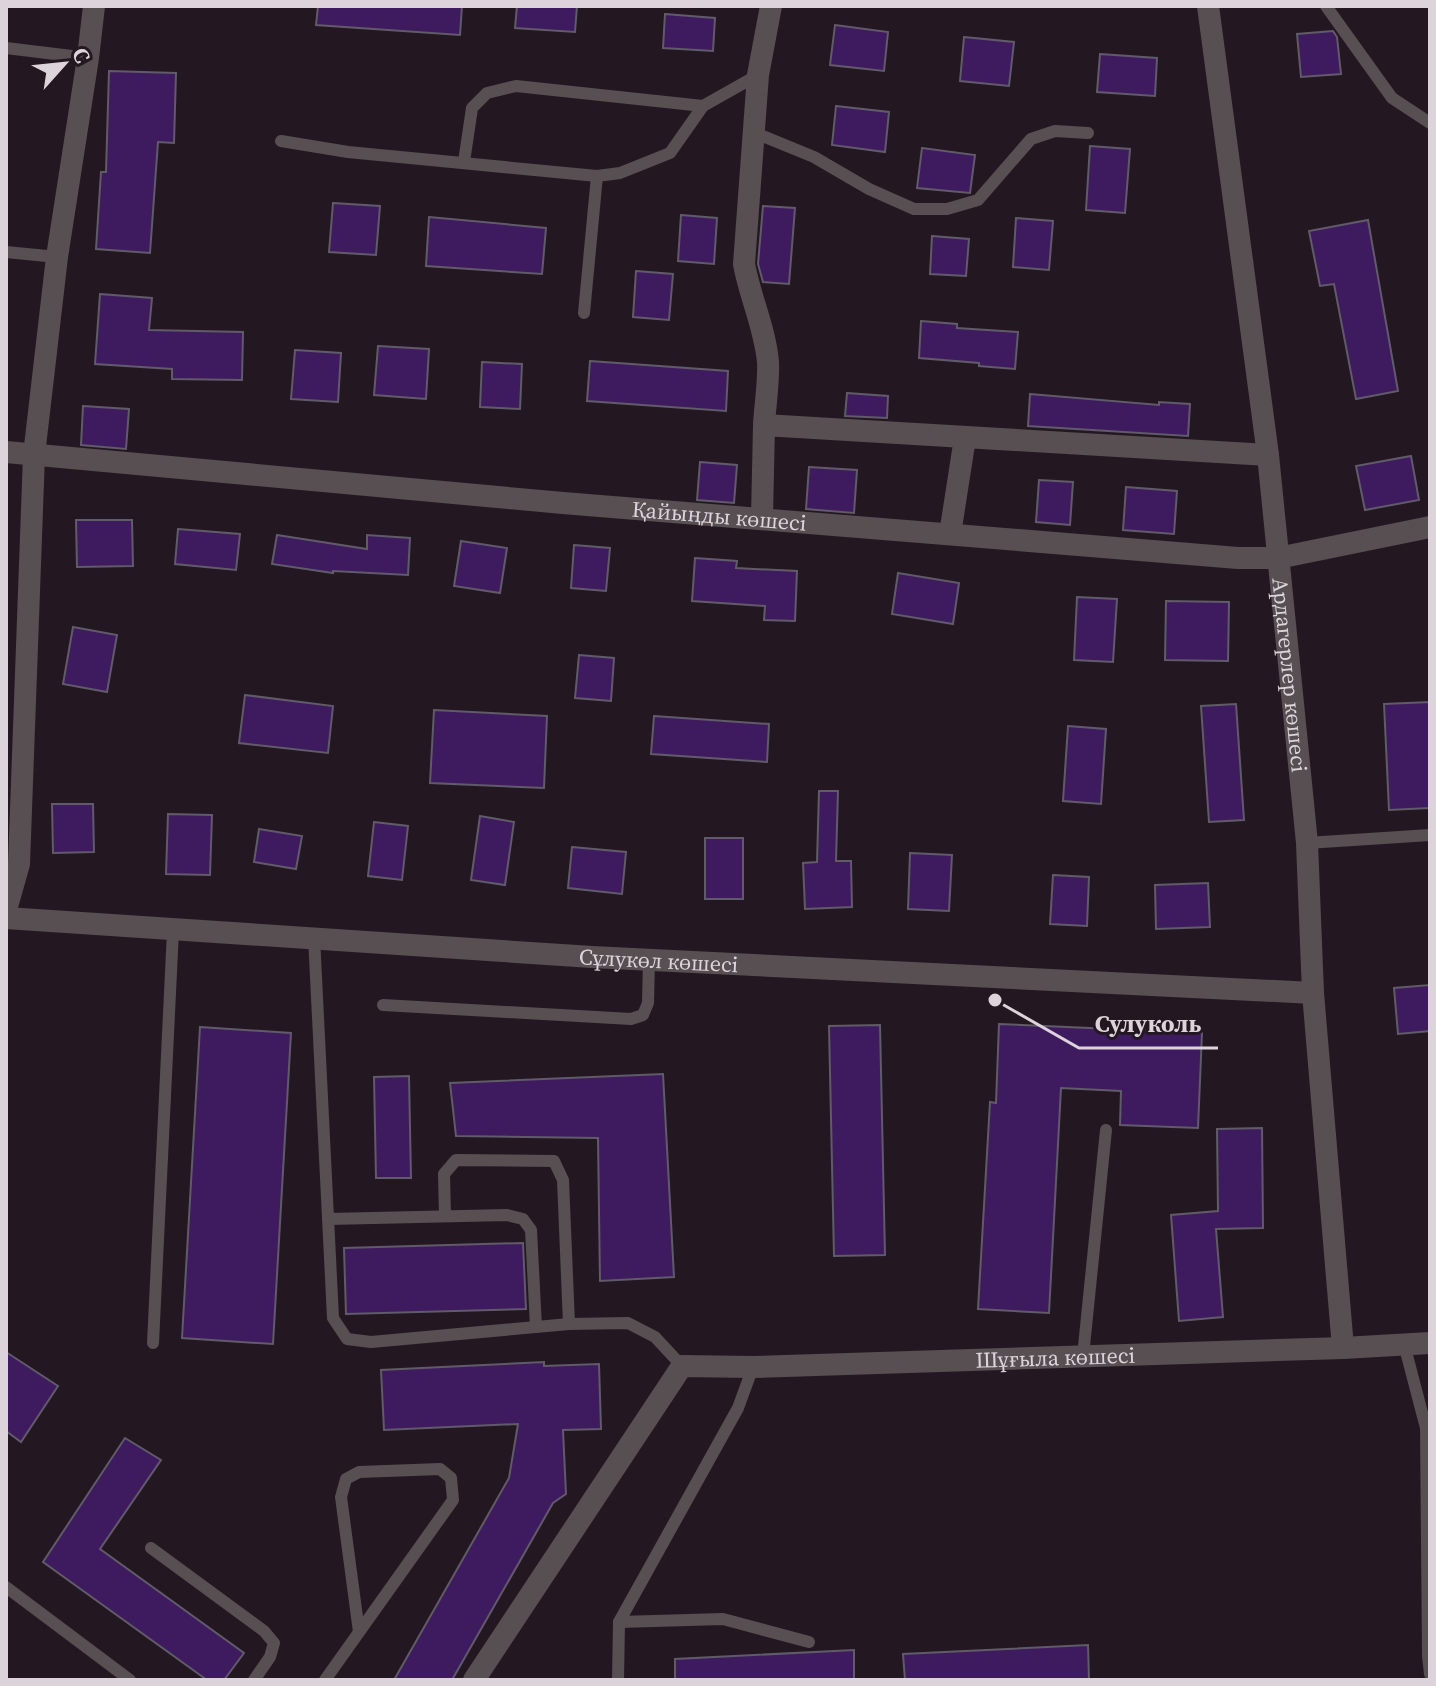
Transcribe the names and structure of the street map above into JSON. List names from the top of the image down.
{
  "streets": {
    "street": [
      "Қайыңды көшесі",
      "Ардагерлер көшесі",
      "Сұлукөл көшесі",
      "Шұғыла көшесі"
    ]
  },
  "crossings": [
    ["Қайыңды көшесі", "Ардагерлер көшесі"],
    ["Ардагерлер көшесі", "Сұлукөл көшесі"],
    ["Ардагерлер көшесі", "Шұғыла көшесі"]
  ],
  "places": ["Сулуколь"],
  "north": "top right"
}
